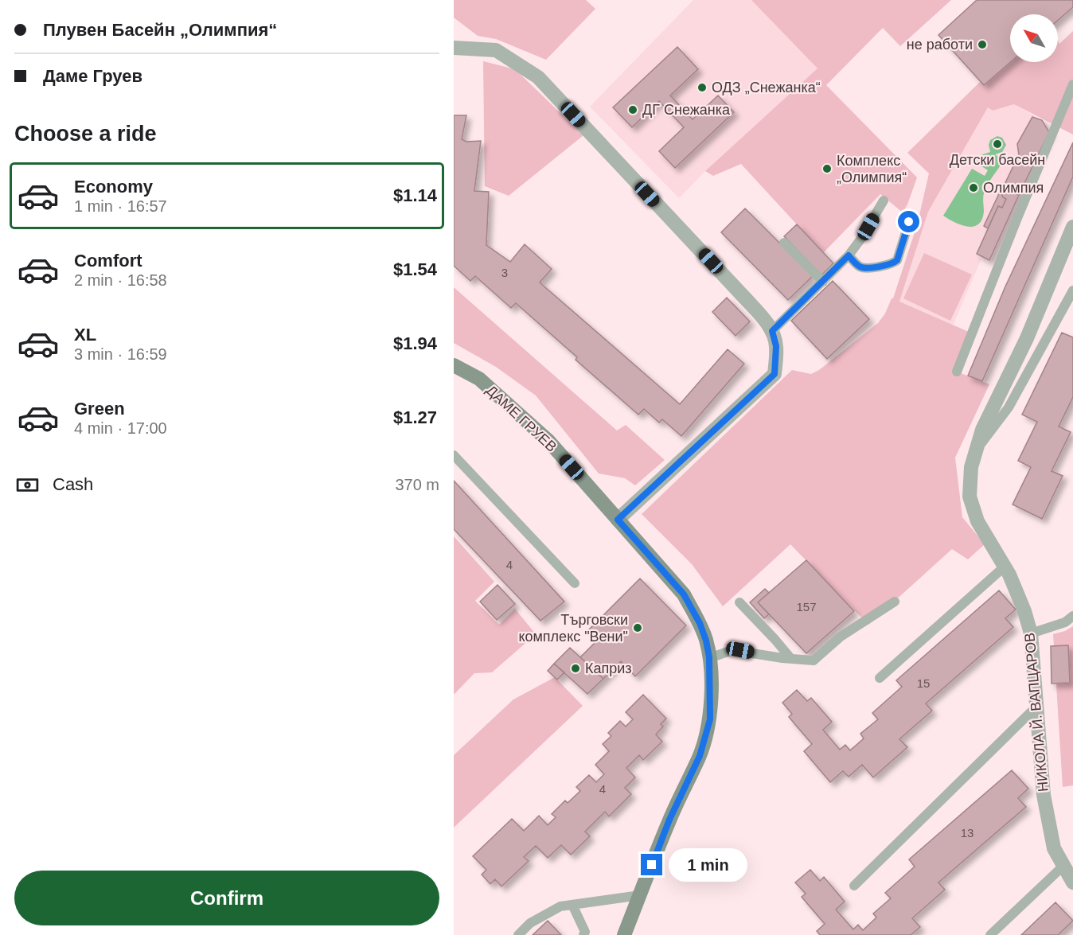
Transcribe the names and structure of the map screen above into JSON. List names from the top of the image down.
{
  "streets": {
    "main road": ["ДАМЕ ГРУЕВ"],
    "street": ["НИКОЛА Й. ВАПЦАРОВ"]
  },
  "places": [
    "не работи",
    "ОДЗ „Снежанка“",
    "ДГ Снежанка",
    "Детски басейн",
    "Комплекс „Олимпия“",
    "Олимпия",
    "Търговски комплекс \"Вени\"",
    "Каприз"
  ],
  "house_numbers": [
    "3",
    "4",
    "157",
    "15",
    "4",
    "13"
  ],
  "north": "top left",
  "page": {
    "banner": ["Плувен Басейн „Олимпия“", "Даме Груев"],
    "heading": "Choose a ride",
    "list": [
      {
        "name": "Economy",
        "note": "1 min · 16:57",
        "value": "$1.14"
      },
      {
        "name": "Comfort",
        "note": "2 min · 16:58",
        "value": "$1.54"
      },
      {
        "name": "XL",
        "note": "3 min · 16:59",
        "value": "$1.94"
      },
      {
        "name": "Green",
        "note": "4 min · 17:00",
        "value": "$1.27"
      }
    ],
    "pay": ["Cash", "370 m"],
    "bubble": "1 min",
    "buttons": "Confirm"
  }
}
